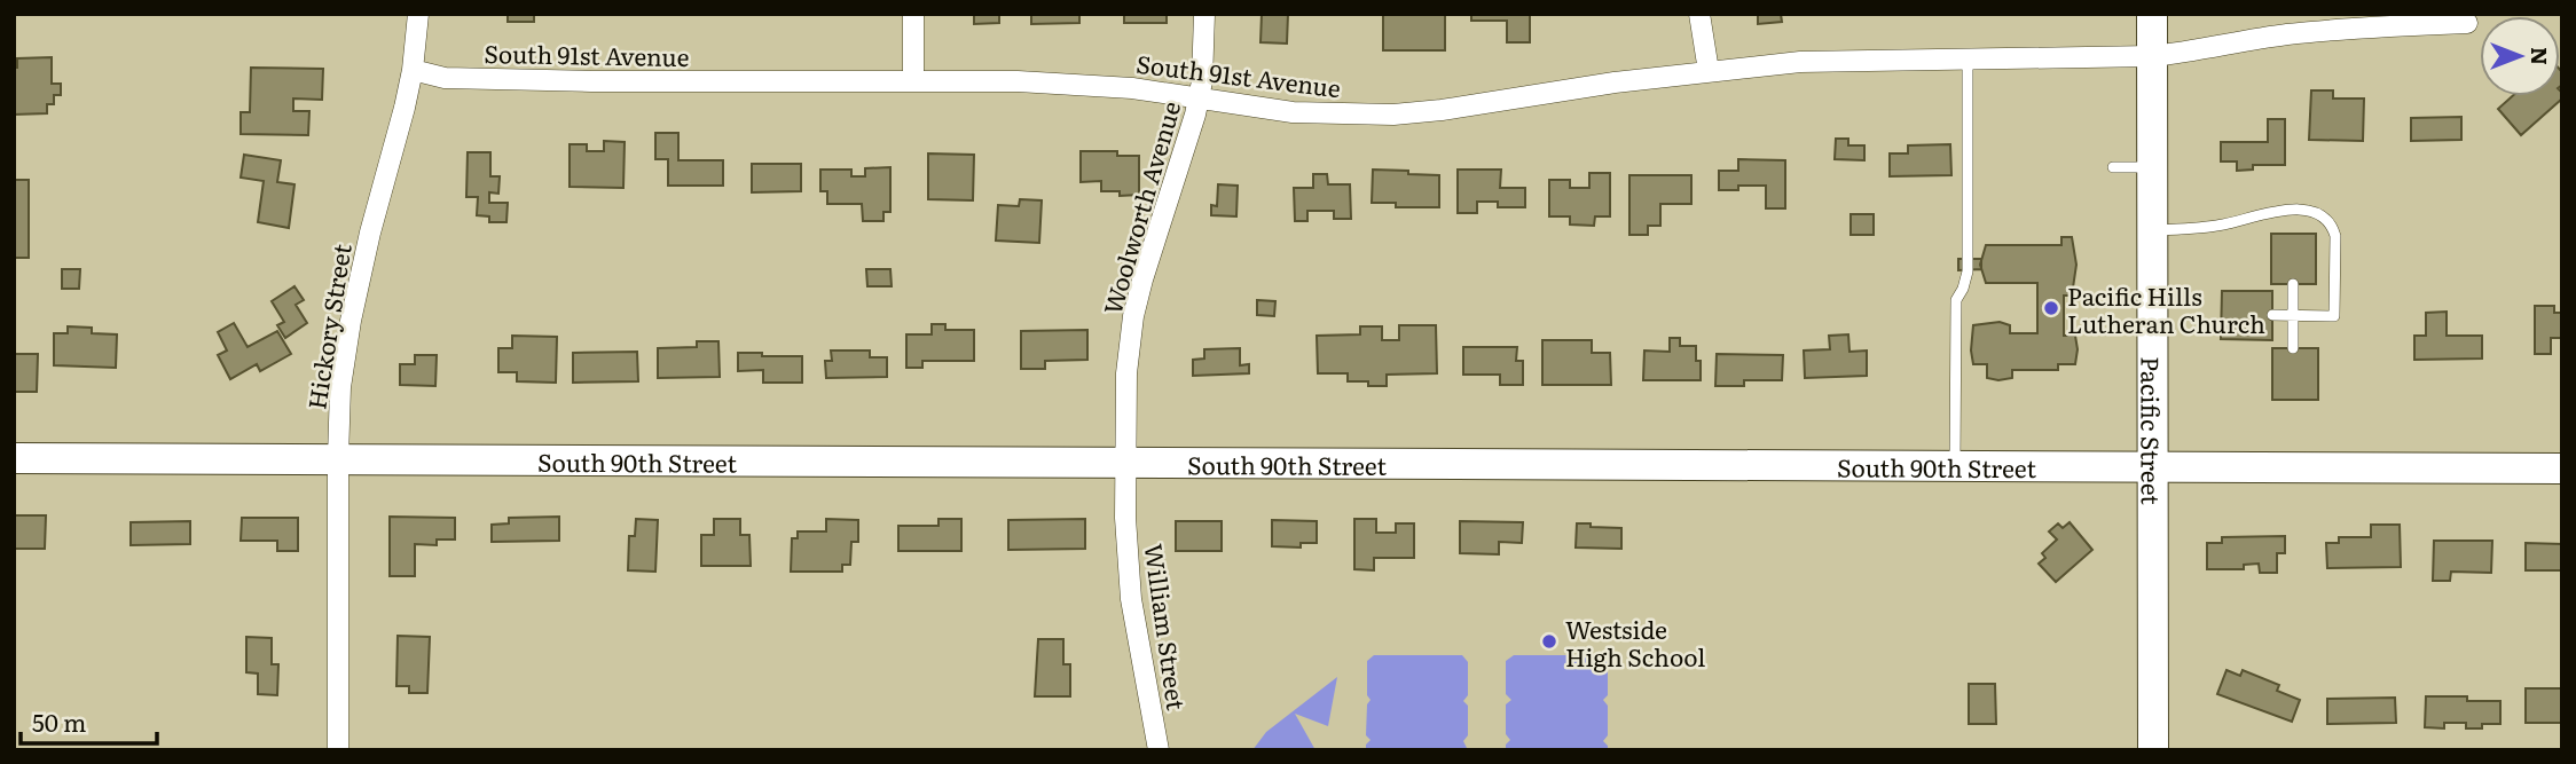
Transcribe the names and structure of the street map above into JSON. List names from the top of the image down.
{
  "streets": {
    "main road": ["Pacific Street", "South 90th Street"],
    "street": [
      "South 91st Avenue",
      "Woolworth Avenue",
      "Hickory Street",
      "William Street"
    ]
  },
  "crossings": [
    ["South 91st Avenue", "Woolworth Avenue"],
    ["South 91st Avenue", "Hickory Street"],
    ["South 91st Avenue", "Pacific Street"],
    ["Woolworth Avenue", "South 90th Street"],
    ["Woolworth Avenue", "William Street"],
    ["Hickory Street", "South 90th Street"],
    ["Pacific Street", "South 90th Street"],
    ["South 90th Street", "William Street"]
  ],
  "places": ["Pacific Hills Lutheran Church", "Westside High School"],
  "scale_bar": "50 m",
  "north": "right"
}
